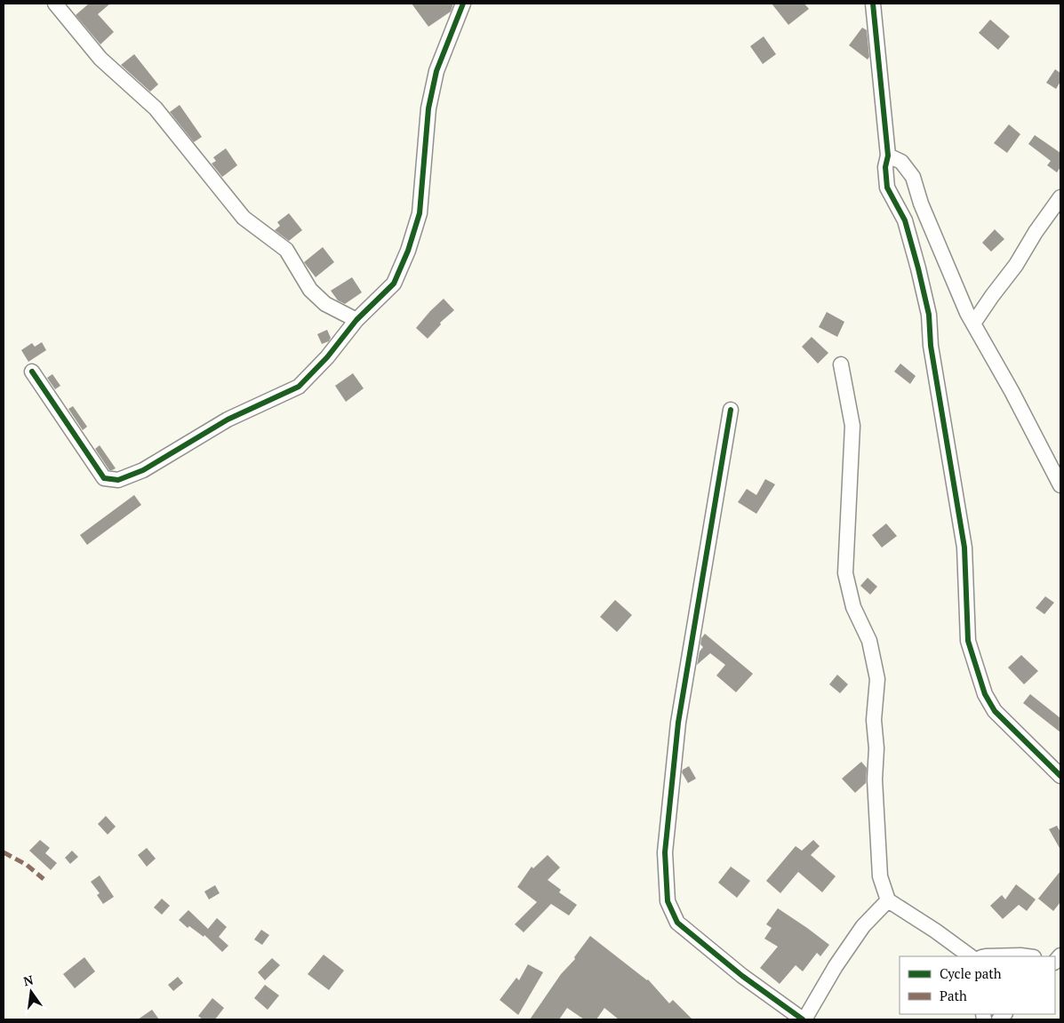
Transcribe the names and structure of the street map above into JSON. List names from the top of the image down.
{
  "legend": ["Cycle path", "Path"],
  "north": "top"
}
